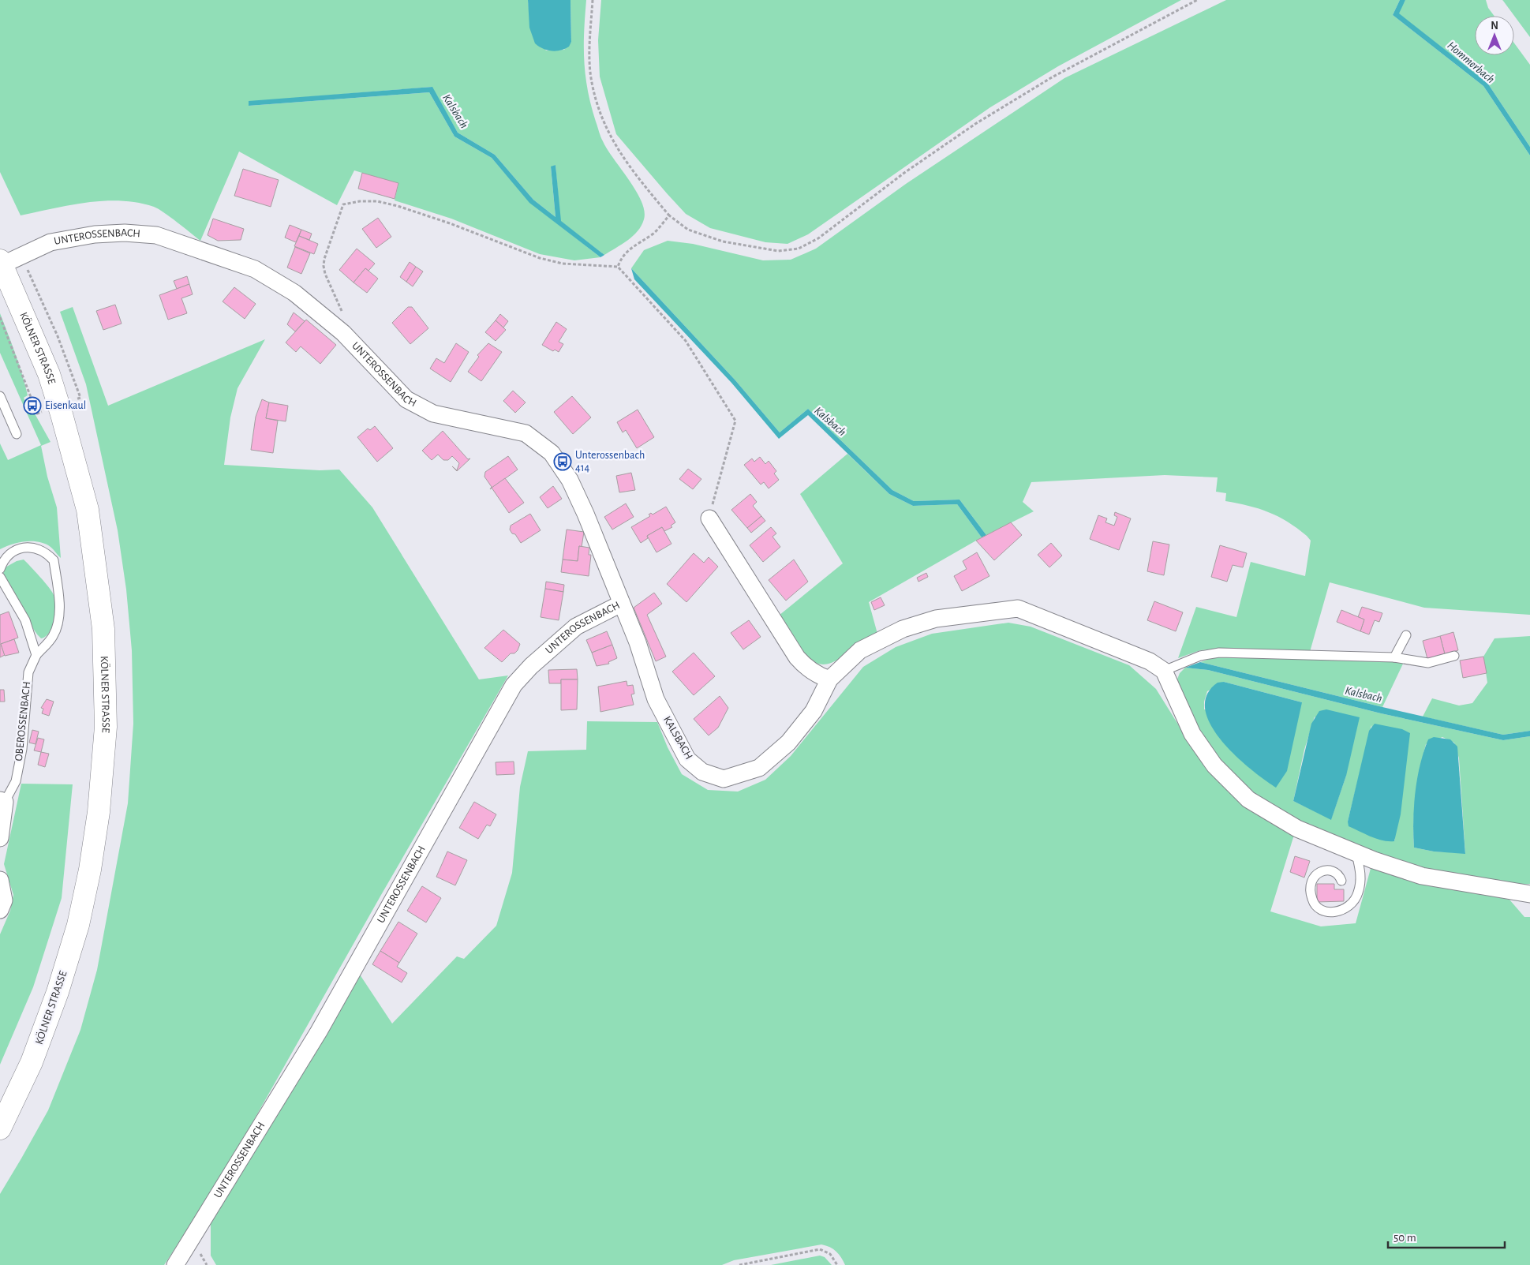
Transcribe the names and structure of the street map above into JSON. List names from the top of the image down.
{
  "streets": {
    "main road": ["KÖLNER STRASSE"],
    "street": ["UNTEROSSENBACH", "OBEROSSENBACH", "KALSBACH"]
  },
  "crossings": [
    ["UNTEROSSENBACH", "KÖLNER STRASSE"],
    ["UNTEROSSENBACH", "KALSBACH"]
  ],
  "water": ["Hommerbach", "Kalsbach"],
  "places": {
    "bus stop": ["Eisenkaul", "Unterossenbach 414"]
  },
  "scale_bar": "50 m",
  "north": "top"
}
